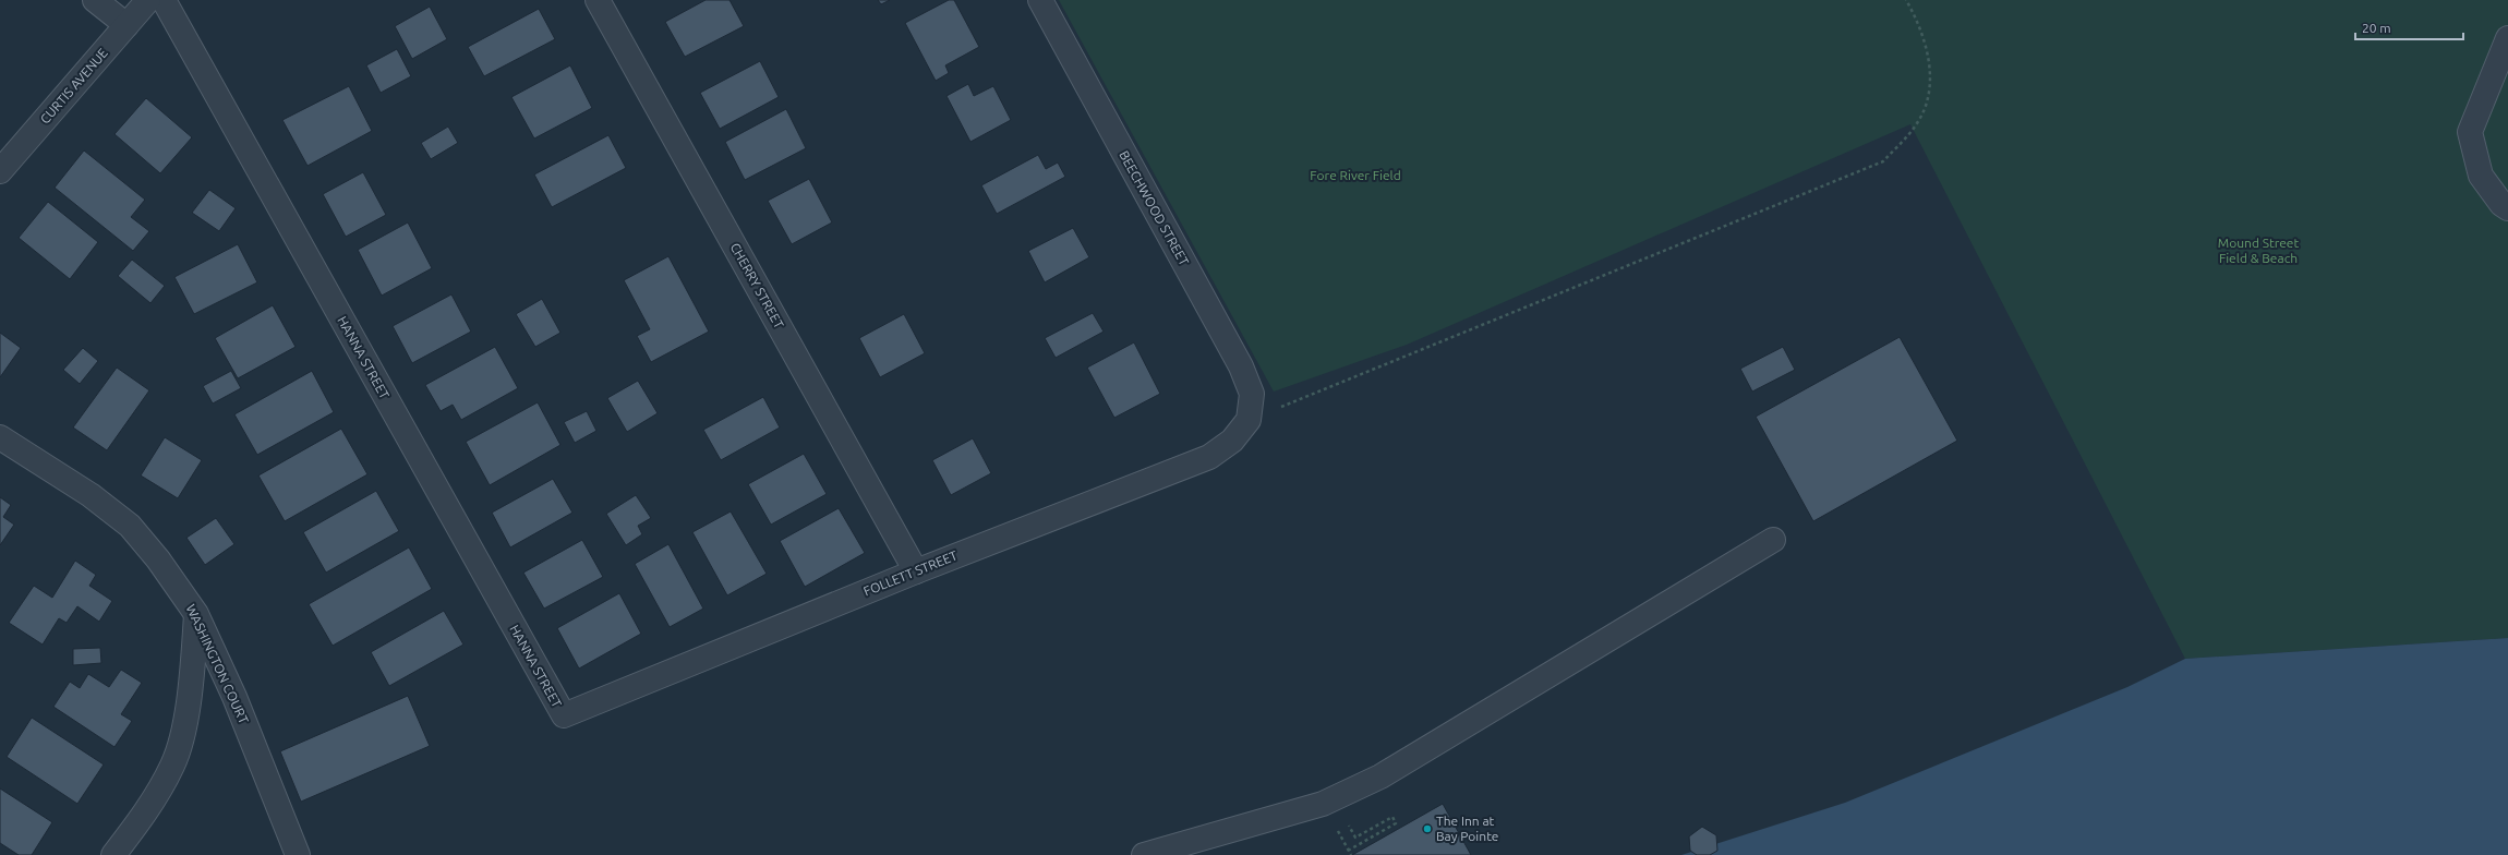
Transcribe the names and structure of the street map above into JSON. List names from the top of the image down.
{
  "streets": {
    "street": [
      "CURTIS AVENUE",
      "BEECHWOOD STREET",
      "CHERRY STREET",
      "HANNA STREET",
      "FOLLETT STREET",
      "WASHINGTON COURT"
    ]
  },
  "crossings": [
    ["BEECHWOOD STREET", "FOLLETT STREET"],
    ["CHERRY STREET", "FOLLETT STREET"],
    ["HANNA STREET", "FOLLETT STREET"]
  ],
  "parks": ["Fore River Field", "Mound Street Field & Beach"],
  "places": ["The Inn at Bay Pointe"],
  "scale_bar": "20 m"
}
